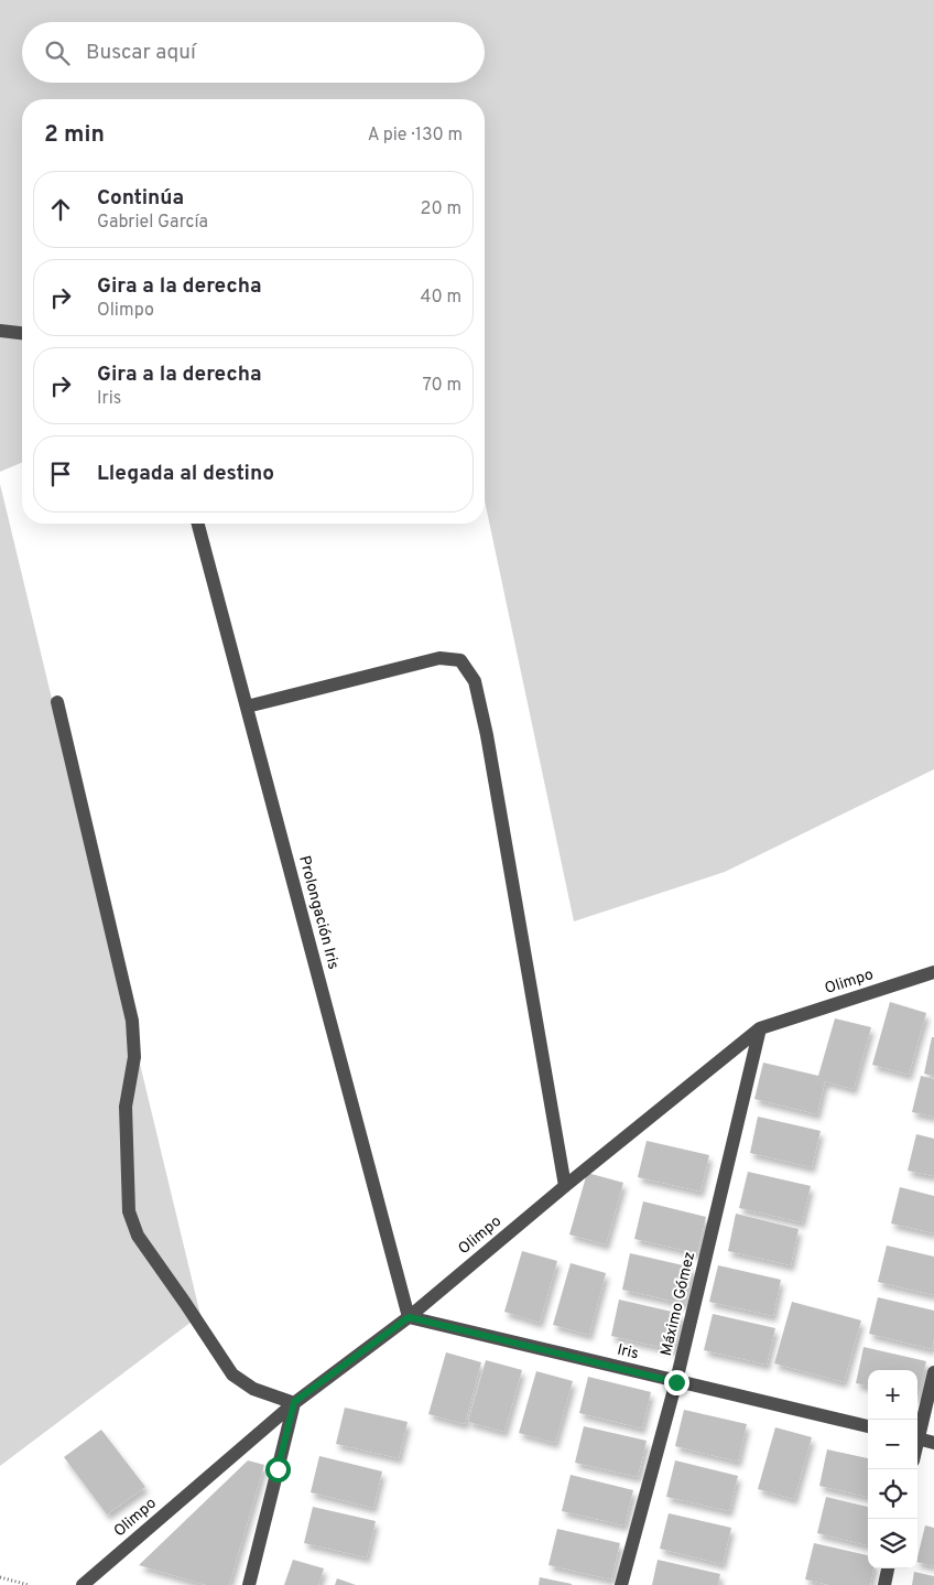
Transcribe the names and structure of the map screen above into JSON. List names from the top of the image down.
{
  "streets": {
    "street": [
      "Prolongación Iris",
      "Olimpo",
      "Máximo Gómez",
      "Iris"
    ]
  },
  "crossings": [
    ["Prolongación Iris", "Olimpo"],
    ["Prolongación Iris", "Iris"],
    ["Olimpo", "Máximo Gómez"],
    ["Olimpo", "Iris"],
    ["Máximo Gómez", "Iris"]
  ],
  "page": {
    "search": "Buscar aquí",
    "heading": ["2 min", "A pie · 130 m"],
    "list": [
      ["Continúa", "Gabriel García", "20 m"],
      ["Gira a la derecha", "Olimpo", "40 m"],
      ["Gira a la derecha", "Iris", "70 m"],
      "Llegada al destino"
    ],
    "map_buttons": ["+", "−"]
  }
}
